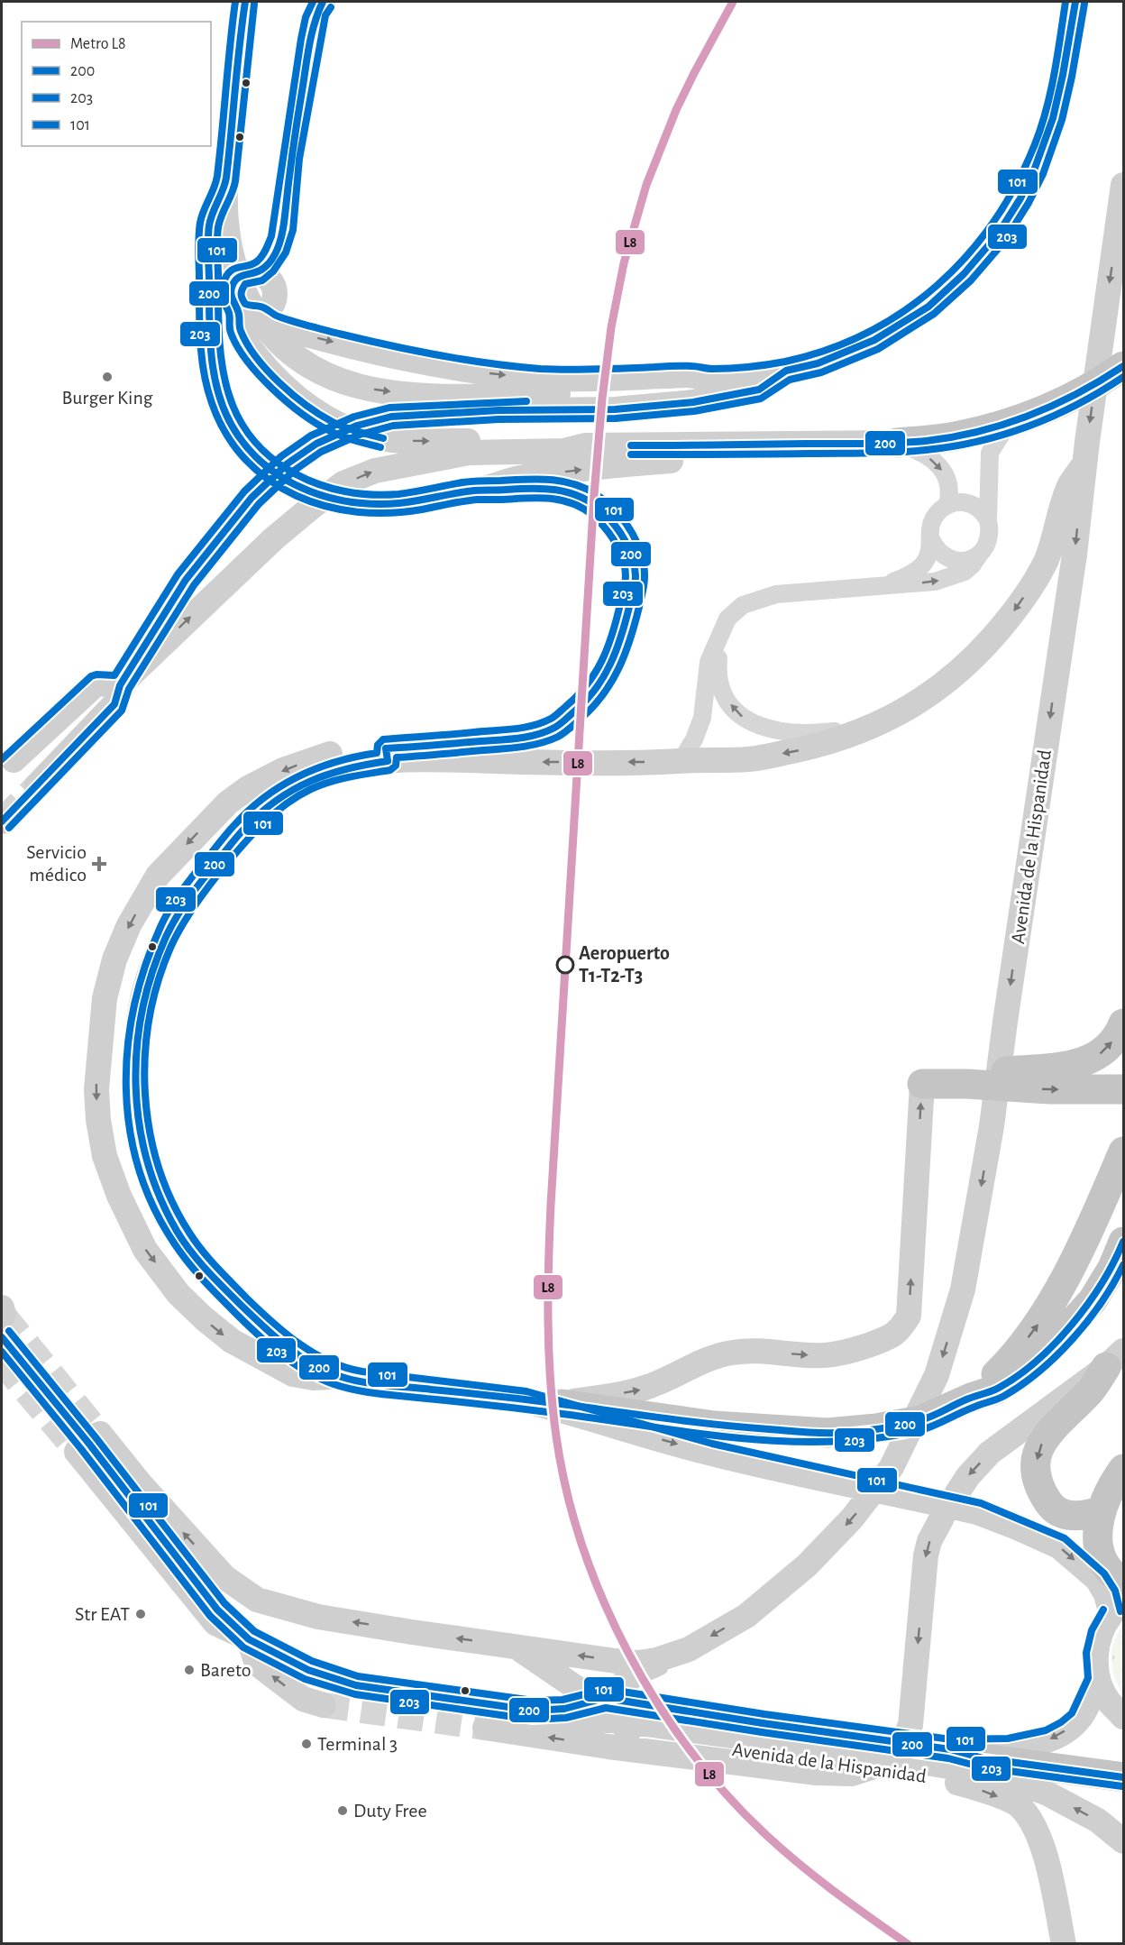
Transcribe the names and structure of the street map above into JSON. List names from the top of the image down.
{
  "streets": {
    "street": ["Avenida de la Hispanidad"]
  },
  "places": {
    "other": [
      "Burger King",
      "Aeropuerto T1-T2-T3",
      "Str EAT",
      "Bareto",
      "Terminal 3",
      "Duty Free"
    ],
    "health": ["Servicio médico"]
  },
  "lines": [
    "metro line L8",
    "transit line 200",
    "transit line 203",
    "transit line 101"
  ],
  "legend": [
    "Metro L8",
    "200",
    "203",
    "101"
  ]
}
